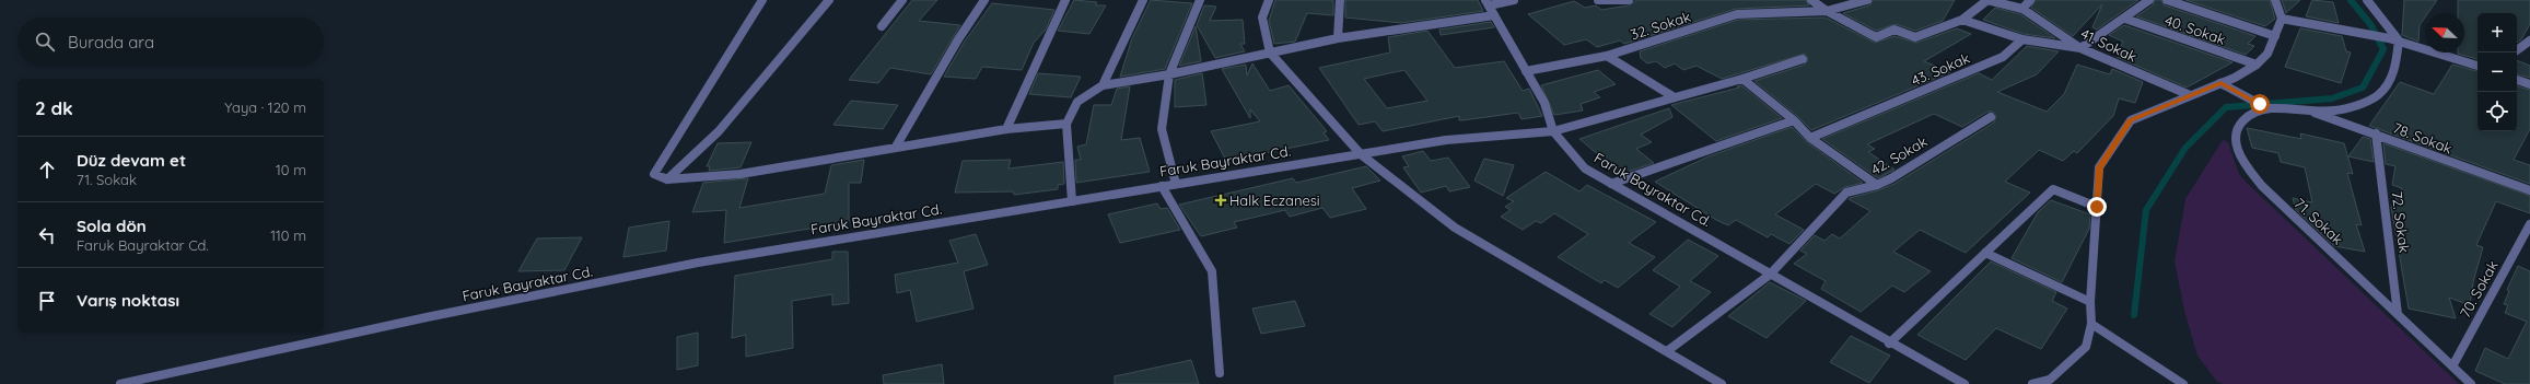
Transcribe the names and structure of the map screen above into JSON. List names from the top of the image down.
{
  "streets": {
    "street": [
      "32. Sokak",
      "40. Sokak",
      "41. Sokak",
      "43. Sokak",
      "78. Sokak",
      "42. Sokak",
      "Faruk Bayraktar Cd.",
      "71. Sokak",
      "72. Sokak",
      "70. Sokak"
    ]
  },
  "crossings": [
    ["78. Sokak", "72. Sokak"],
    ["42. Sokak", "Faruk Bayraktar Cd."],
    ["71. Sokak", "72. Sokak"],
    ["71. Sokak", "70. Sokak"]
  ],
  "places": {
    "health": ["Halk Eczanesi"]
  },
  "north": "top left",
  "page": {
    "map_buttons": ["+", "−"],
    "search": "Burada ara",
    "heading": ["2 dk", "Yaya · 120 m"],
    "list": [
      ["Düz devam et", "71. Sokak", "10 m"],
      ["Sola dön", "Faruk Bayraktar Cd.", "110 m"],
      "Varış noktası"
    ]
  }
}
